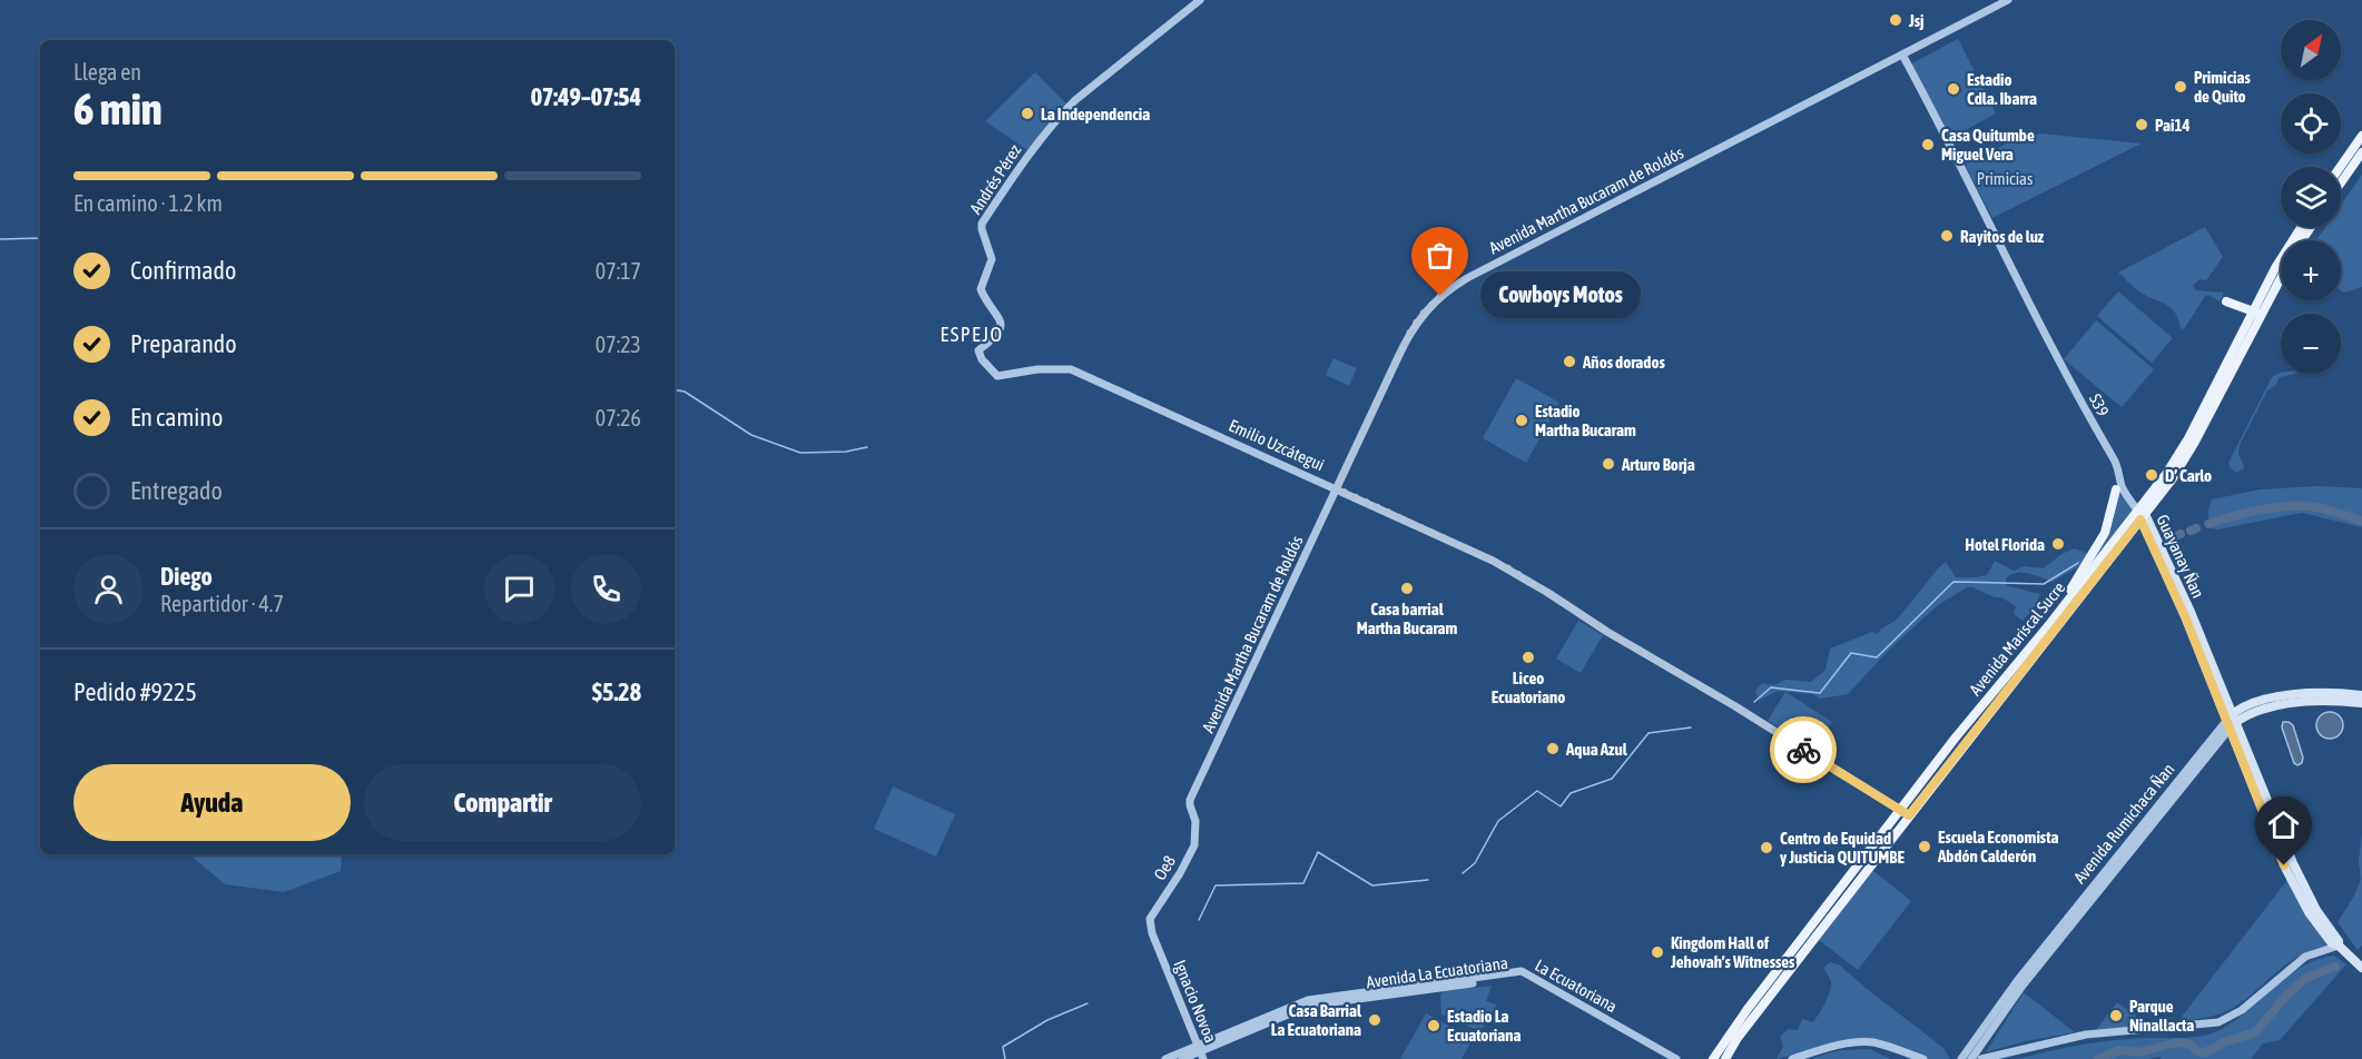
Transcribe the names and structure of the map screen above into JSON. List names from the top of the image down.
{
  "streets": {
    "main road": ["Guayanay Ñan", "Avenida Mariscal Sucre", "Avenida Rumichaca Ñan"],
    "street": [
      "Andrés Pérez",
      "Avenida Martha Bucaram de Roldós",
      "S39",
      "Emilio Uzcátegui",
      "Oe8",
      "Avenida La Ecuatoriana",
      "Ignacio Novoa"
    ]
  },
  "crossings": [
    ["Andrés Pérez", "Emilio Uzcátegui"],
    ["Avenida Martha Bucaram de Roldós", "S39"],
    ["Avenida Martha Bucaram de Roldós", "Emilio Uzcátegui"],
    ["Avenida Martha Bucaram de Roldós", "Oe8"],
    ["S39", "Guayanay Ñan"],
    ["S39", "Avenida Mariscal Sucre"],
    ["Emilio Uzcátegui", "Avenida Mariscal Sucre"],
    ["Guayanay Ñan", "Avenida Mariscal Sucre"],
    ["Guayanay Ñan", "Avenida Rumichaca Ñan"],
    ["Oe8", "Ignacio Novoa"],
    ["Avenida La Ecuatoriana", "Ignacio Novoa"]
  ],
  "districts": ["ESPEJO"],
  "parks": ["Primicias"],
  "places": [
    "Jsj",
    "Primicias de Quito",
    "Estadio Cdla. Ibarra",
    "La Independencia",
    "Pai14",
    "Casa Quitumbe Miguel Vera",
    "Rayitos de luz",
    "Cowboys Motos",
    "Años dorados",
    "Estadio Martha Bucaram",
    "Arturo Borja",
    "D’ Carlo",
    "Hotel Florida",
    "Casa barrial Martha Bucaram",
    "Liceo Ecuatoriano",
    "Aqua Azul",
    "Escuela Economista Abdón Calderón",
    "Centro de Equidad y Justicia QUITUMBE",
    "Kingdom Hall of Jehovah’s Witnesses",
    "Parque Ninallacta",
    "Casa Barrial La Ecuatoriana",
    "Estadio La Ecuatoriana"
  ],
  "north": "top right",
  "page": {
    "map_buttons": ["+", "−"],
    "heading": ["6 min", "Llega en", "07:49–07:54"],
    "panel": [
      "Diego",
      "Repartidor · 4.7",
      "Pedido #9225",
      "$5.28"
    ],
    "bar": "En camino · 1.2 km",
    "list": [
      ["Confirmado", "07:17"],
      ["Preparando", "07:23"],
      ["En camino", "07:26"],
      "Entregado"
    ],
    "bubble": "Cowboys Motos",
    "buttons": ["Ayuda", "Compartir"]
  }
}
